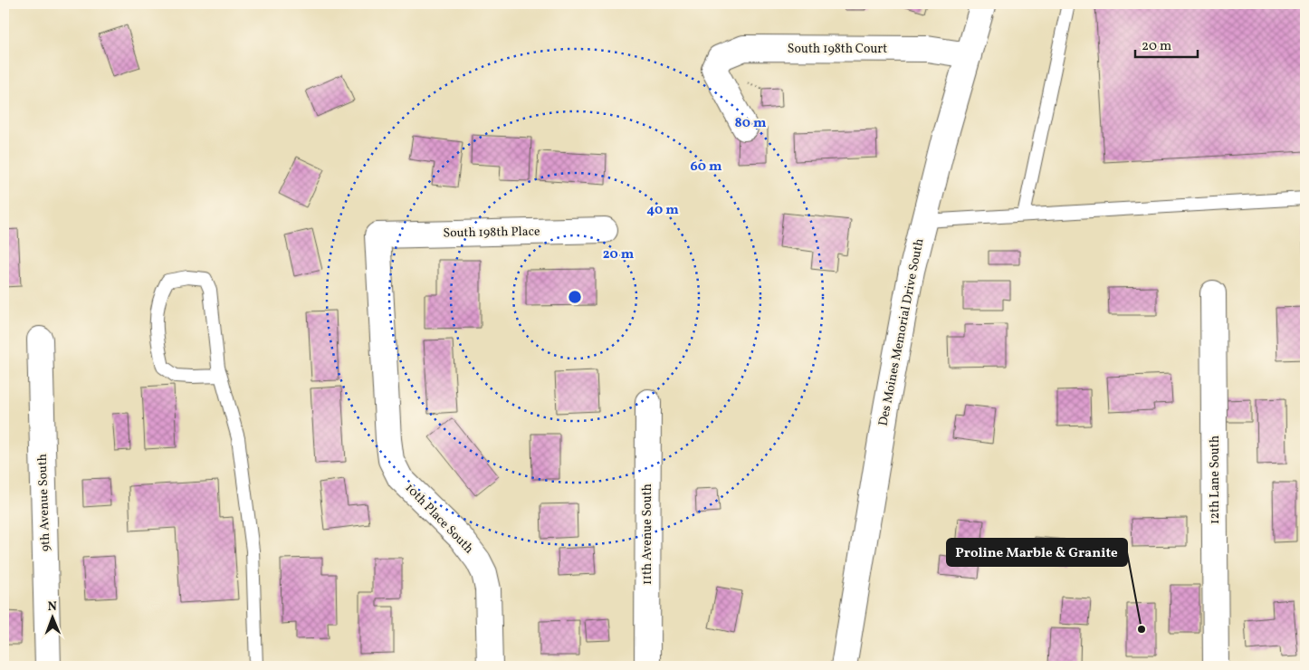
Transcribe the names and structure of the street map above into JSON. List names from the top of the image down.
{
  "streets": {
    "street": [
      "South 198th Court",
      "South 198th Place",
      "Des Moines Memorial Drive South",
      "12th Lane South",
      "9th Avenue South",
      "10th Place South",
      "11th Avenue South"
    ]
  },
  "crossings": [
    ["South 198th Court", "Des Moines Memorial Drive South"],
    ["South 198th Place", "10th Place South"]
  ],
  "places": ["Proline Marble & Granite"],
  "scale_bar": "20 m",
  "north": "top",
  "rings": [
    "80 m",
    "60 m",
    "40 m",
    "20 m"
  ]
}
